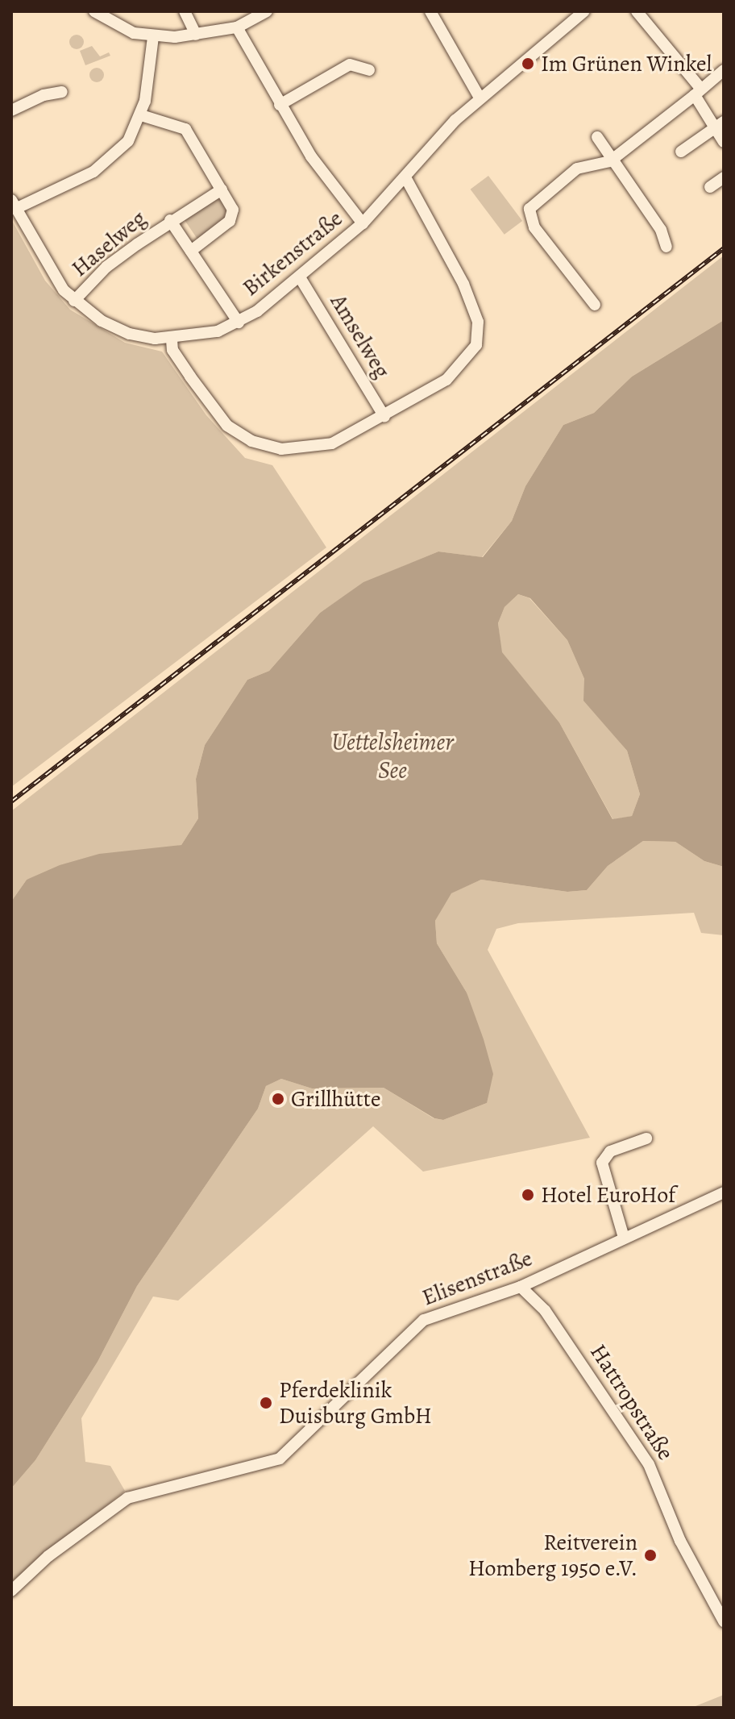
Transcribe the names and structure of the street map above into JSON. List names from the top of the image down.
{
  "streets": {
    "street": [
      "Haselweg",
      "Birkenstraße",
      "Amselweg",
      "Elisenstraße",
      "Hattropstraße"
    ]
  },
  "crossings": [
    ["Haselweg", "Birkenstraße"],
    ["Birkenstraße", "Amselweg"],
    ["Elisenstraße", "Hattropstraße"]
  ],
  "water": ["Uettelsheimer See"],
  "places": [
    "Im Grünen Winkel",
    "Grillhütte",
    "Hotel EuroHof",
    "Pferdeklinik Duisburg GmbH",
    "Reitverein Homberg 1950 e.V."
  ]
}
